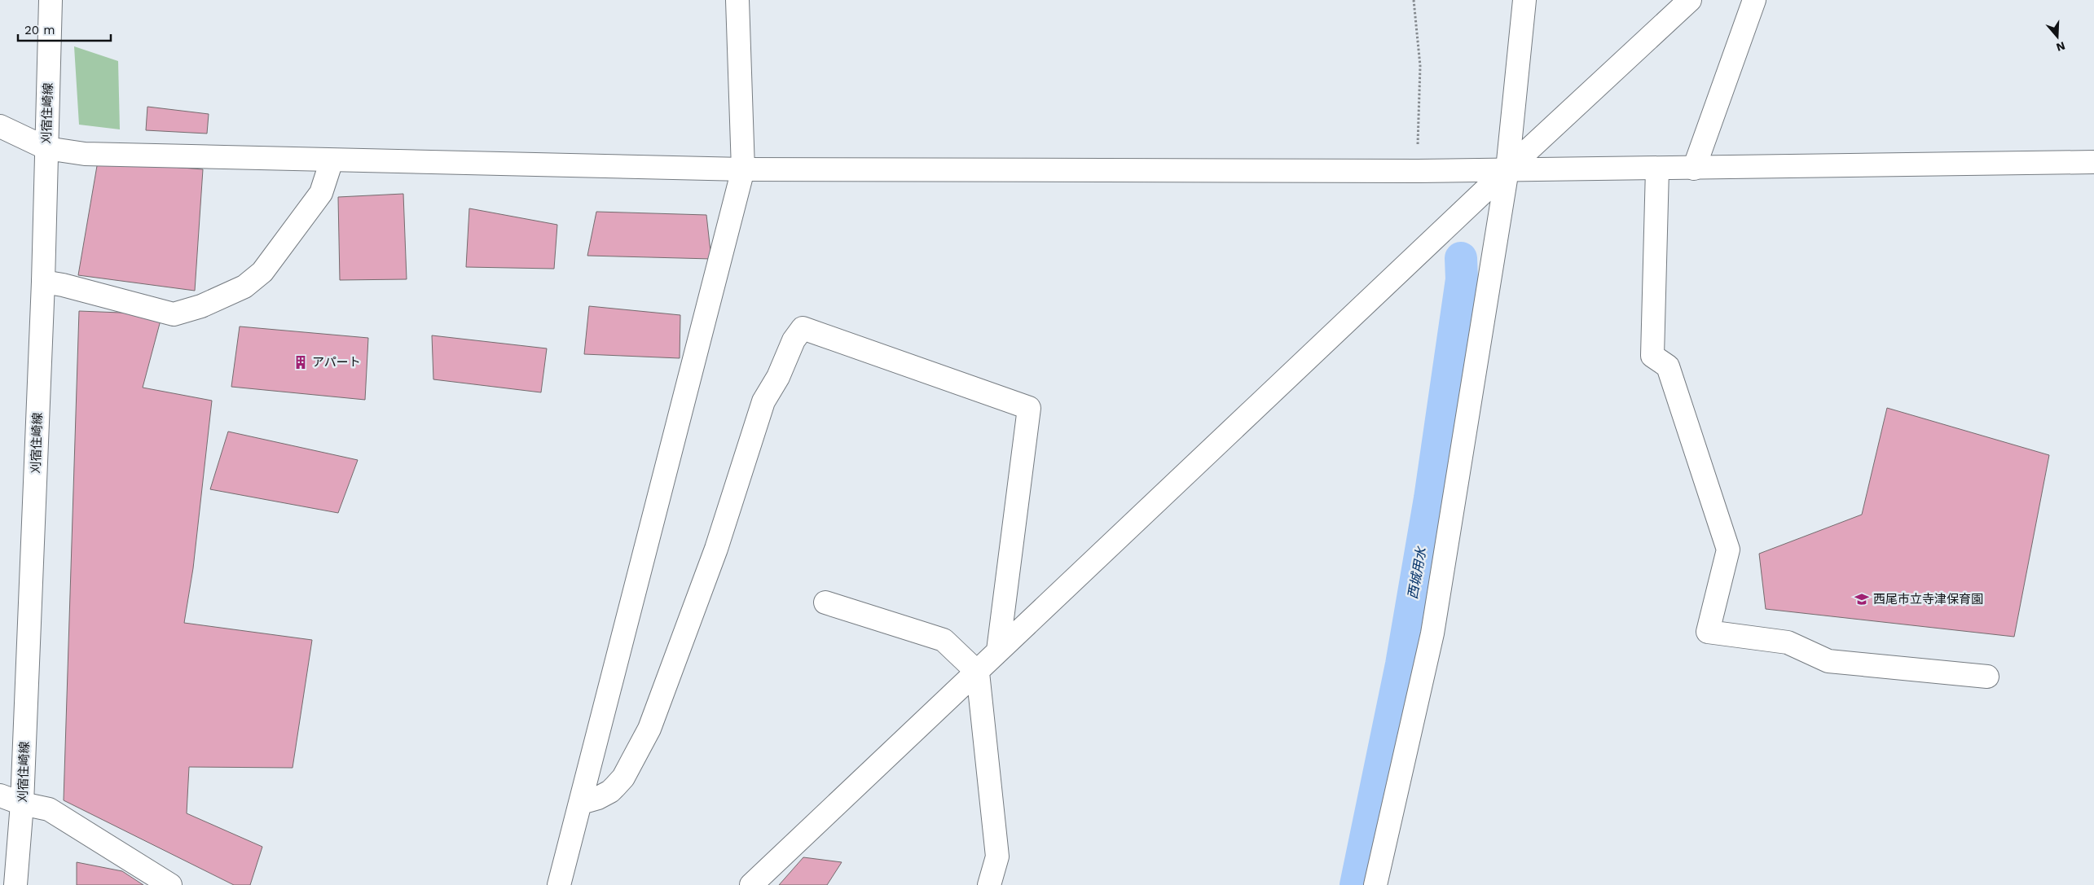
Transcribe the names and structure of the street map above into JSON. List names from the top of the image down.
{
  "streets": {
    "street": ["刈宿住崎線"]
  },
  "water": ["西城用水"],
  "places": {
    "building": ["アパート"],
    "school or university": ["西尾市立寺津保育園"]
  },
  "scale_bar": "20 m",
  "north": "bottom"
}
